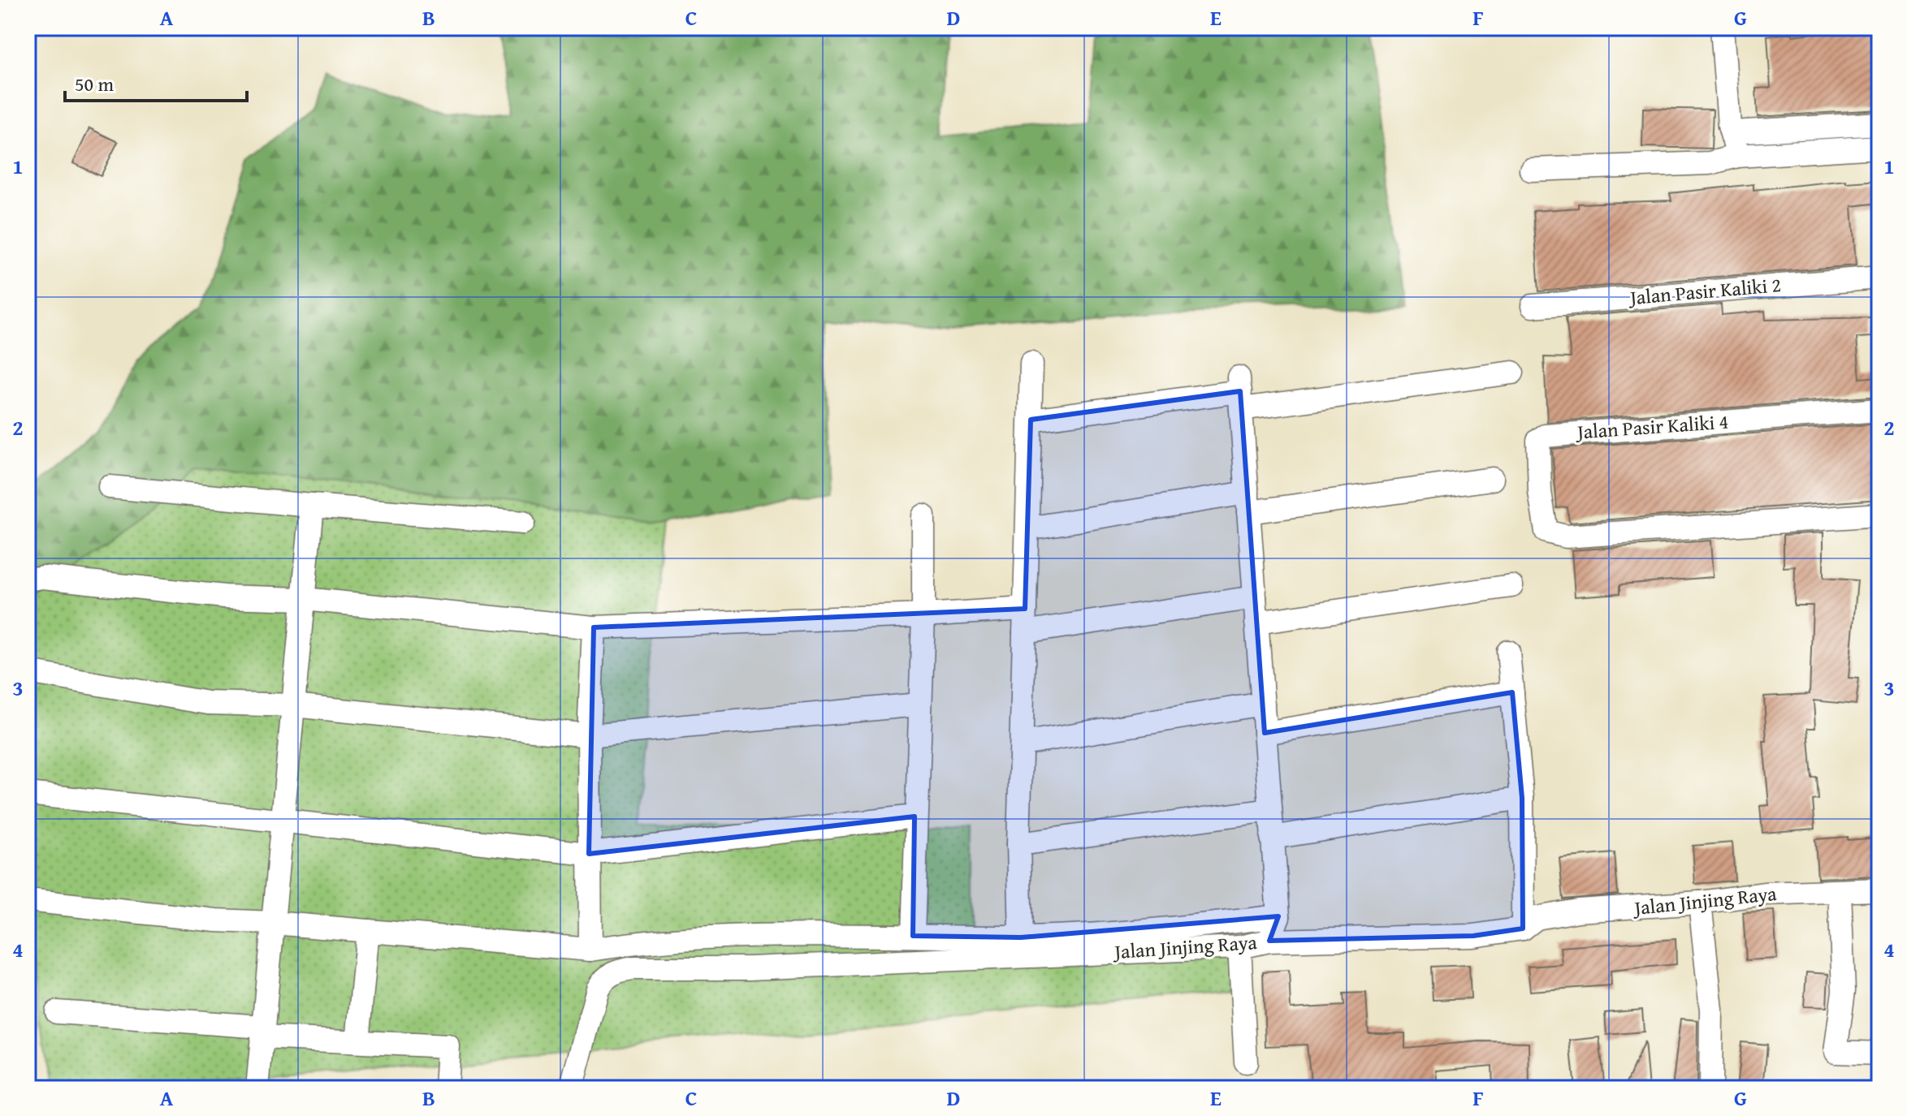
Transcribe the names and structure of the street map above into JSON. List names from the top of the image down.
{
  "streets": {
    "street": ["Jalan Pasir Kaliki 2", "Jalan Pasir Kaliki 4", "Jalan Jinjing Raya"]
  },
  "scale_bar": "50 m",
  "grid": {
    "columns": [
      "A",
      "B",
      "C",
      "D",
      "E",
      "F",
      "G"
    ],
    "rows": [
      "1",
      "2",
      "3",
      "4"
    ]
  }
}
